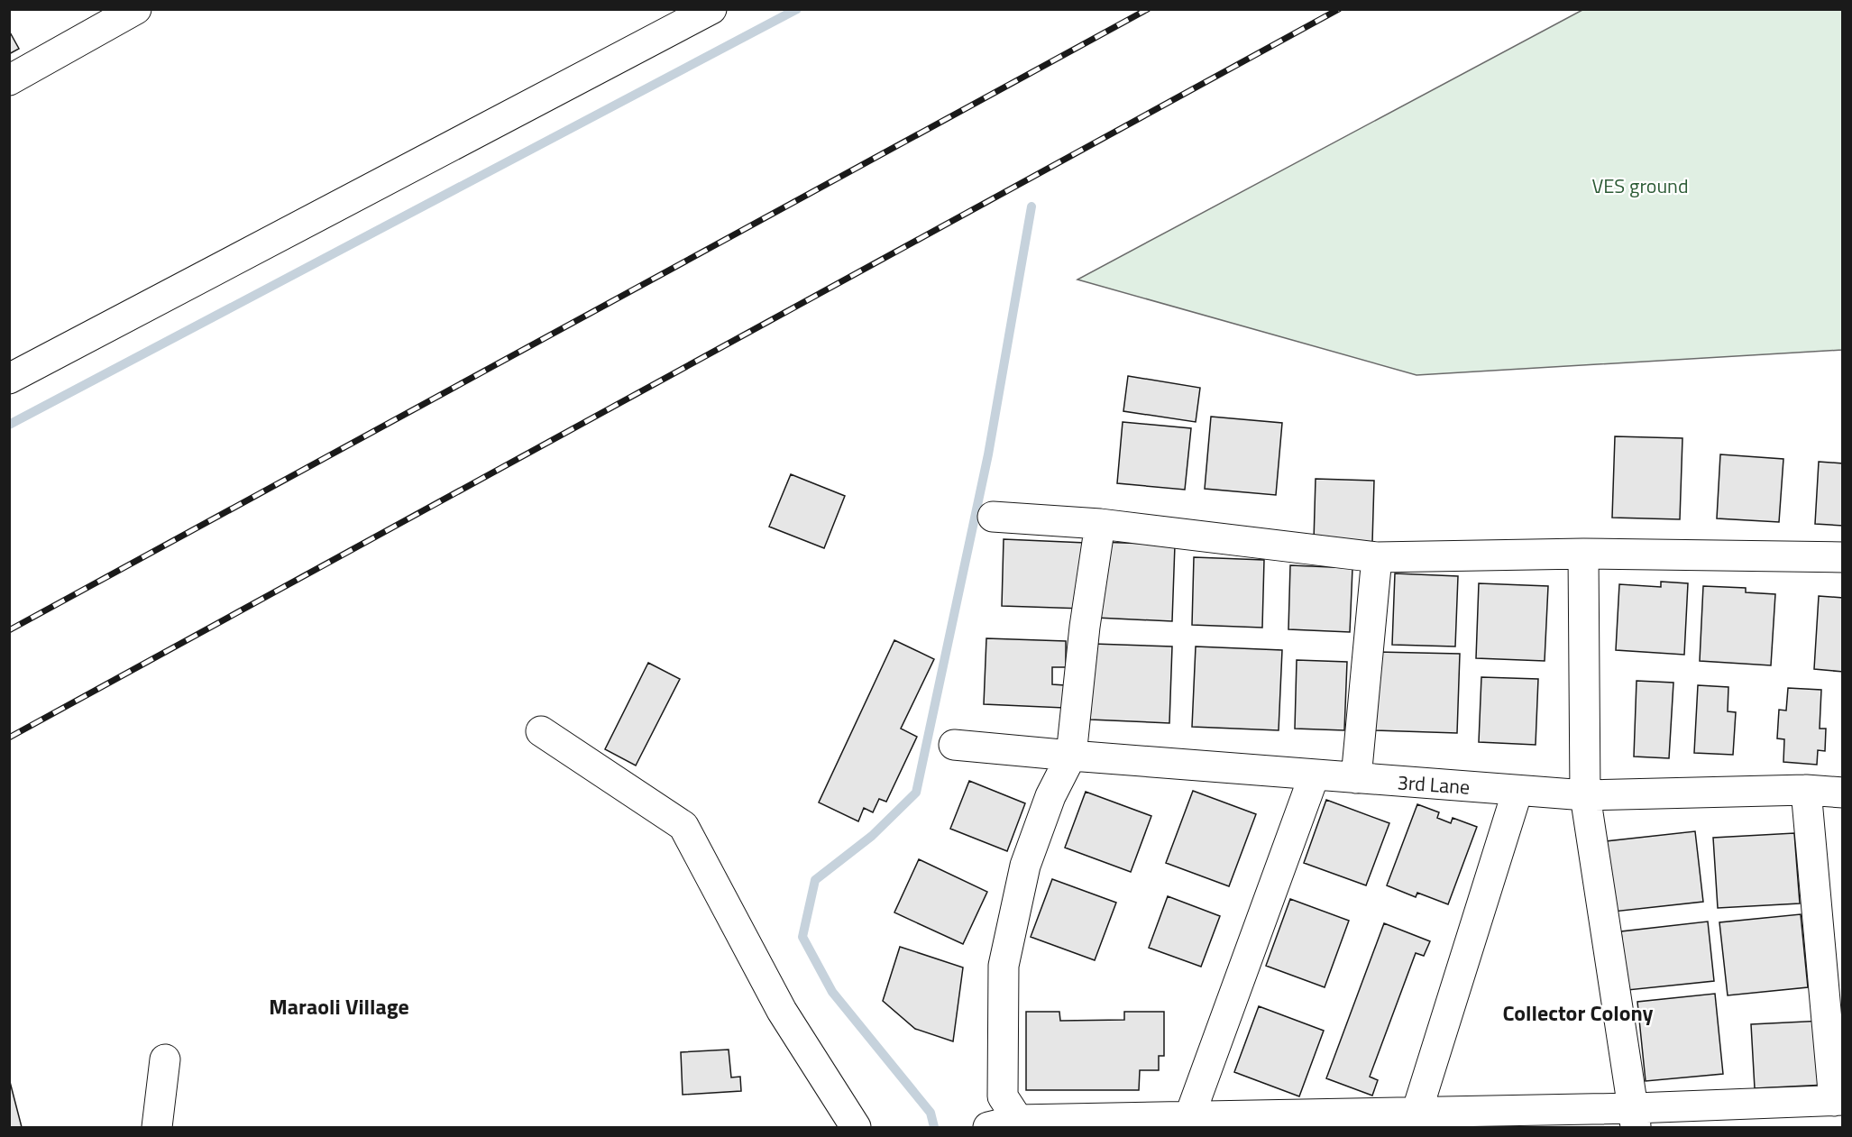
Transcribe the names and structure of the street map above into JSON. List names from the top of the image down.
{
  "streets": {
    "street": ["3rd Lane"]
  },
  "districts": ["Maraoli Village", "Collector Colony"],
  "parks": ["VES ground"]
}
